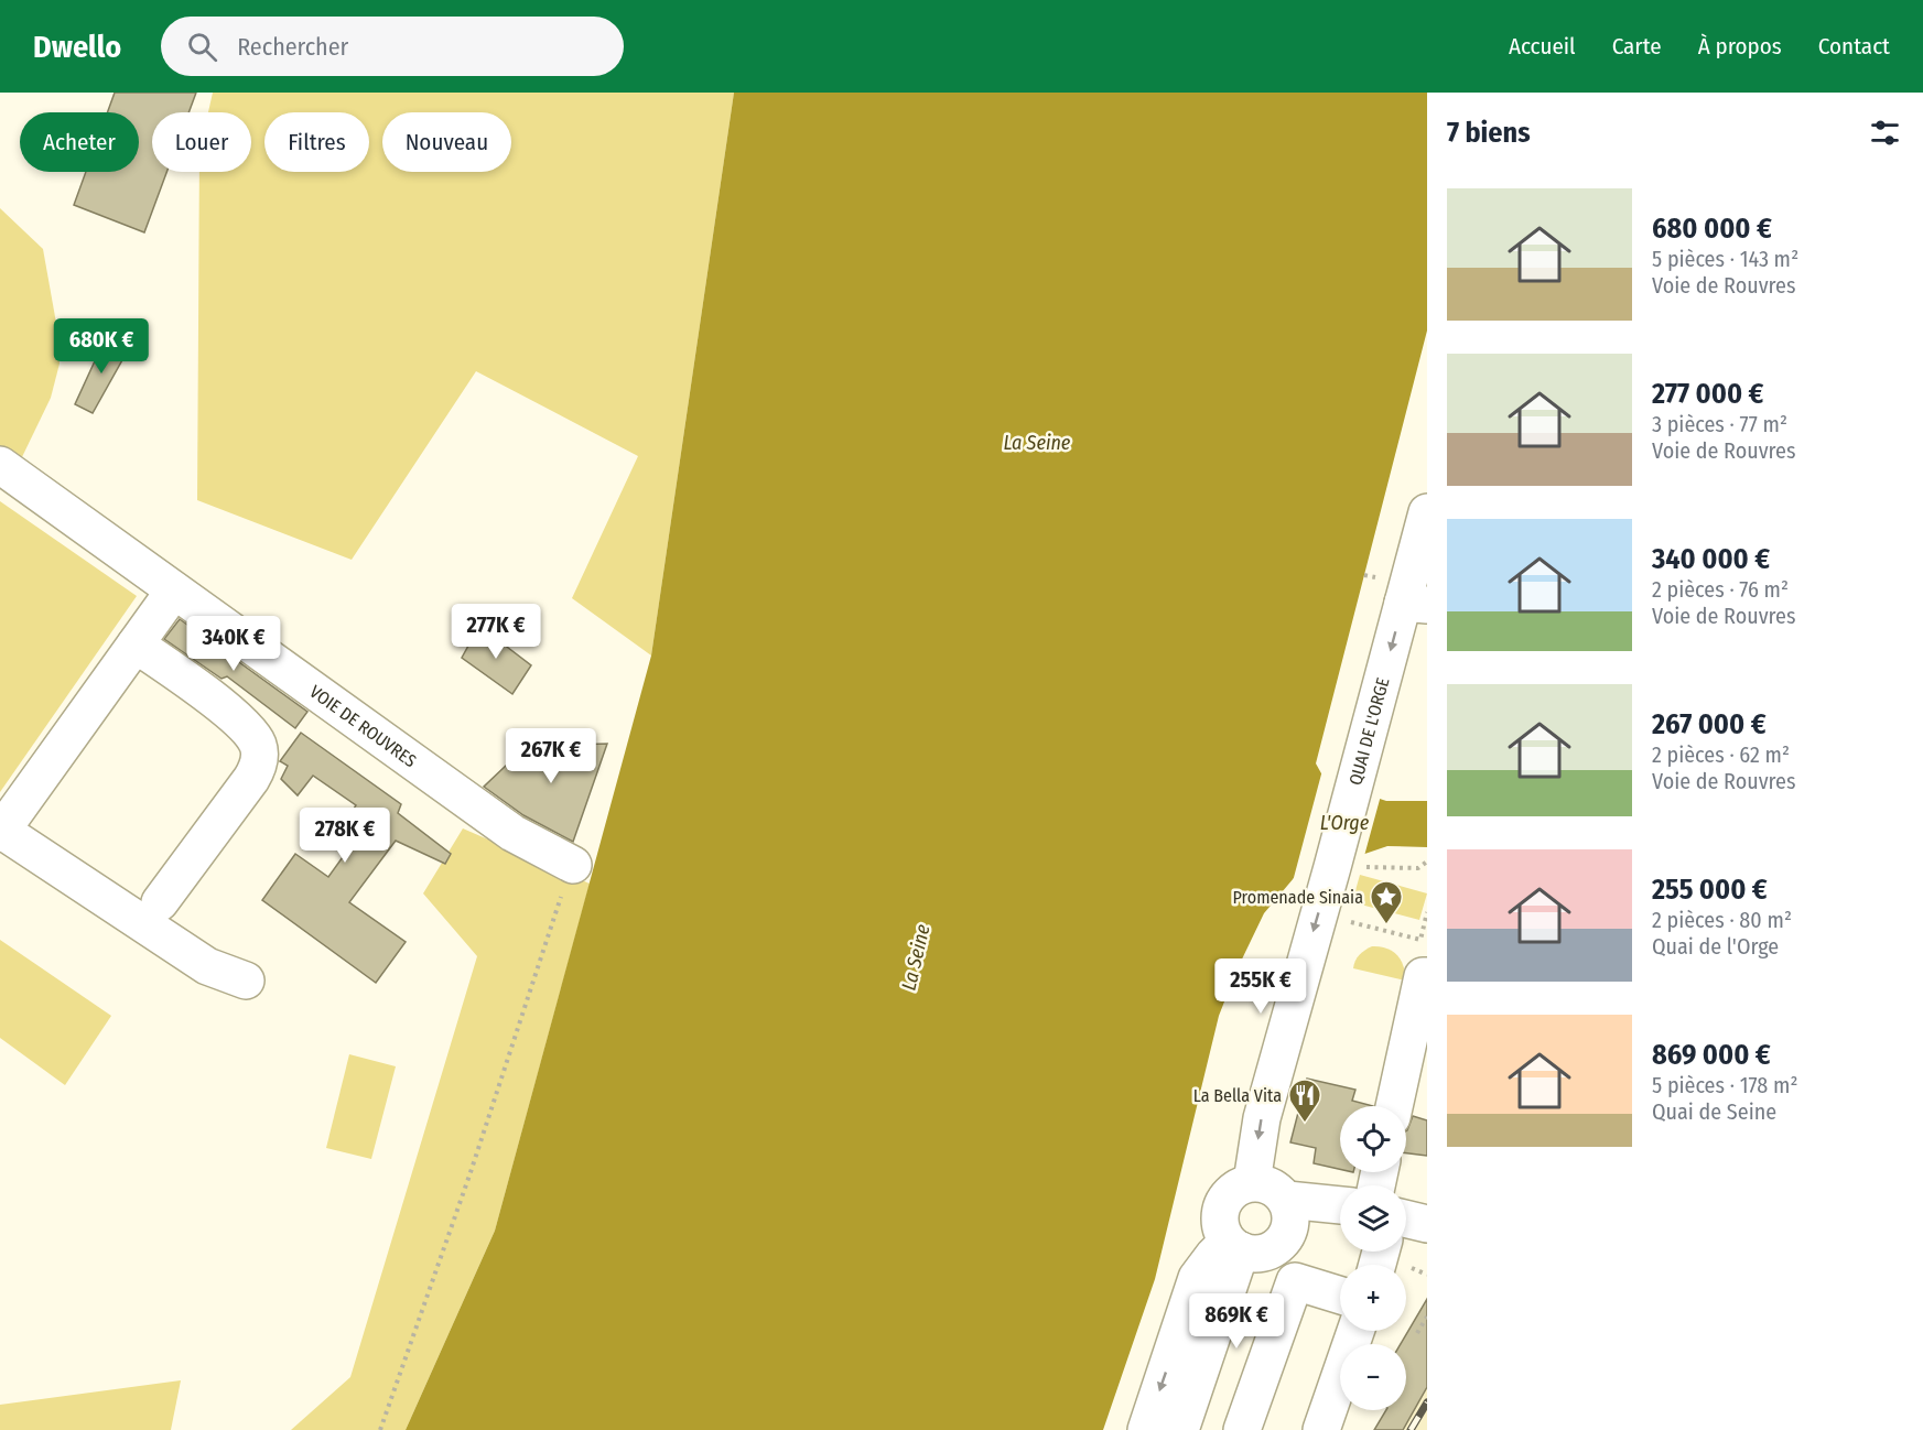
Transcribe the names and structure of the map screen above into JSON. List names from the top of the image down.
{
  "streets": {
    "main road": ["VOIE DE ROUVRES", "QUAI DE L'ORGE"]
  },
  "one_way": ["QUAI DE L'ORGE"],
  "water": ["La Seine", "L'Orge"],
  "places": {
    "place": ["Promenade Sinaia"],
    "restaurant": ["La Bella Vita"]
  },
  "page": {
    "header": "Dwello",
    "search": "Rechercher",
    "nav": [
      "Accueil",
      "Carte",
      "À propos",
      "Contact"
    ],
    "heading": "7 biens",
    "chip": [
      "Acheter",
      "Louer",
      "Filtres",
      "Nouveau"
    ],
    "list": [
      {
        "name": "680 000 €",
        "note": "5 pièces · 143 m² · Voie de Rouvres"
      },
      {
        "name": "277 000 €",
        "note": "3 pièces · 77 m² · Voie de Rouvres"
      },
      {
        "name": "340 000 €",
        "note": "2 pièces · 76 m² · Voie de Rouvres"
      },
      {
        "name": "267 000 €",
        "note": "2 pièces · 62 m² · Voie de Rouvres"
      },
      {
        "name": "255 000 €",
        "note": "2 pièces · 80 m² · Quai de l'Orge"
      },
      {
        "name": "869 000 €",
        "note": "5 pièces · 178 m² · Quai de Seine"
      }
    ],
    "price": [
      "680K €",
      "277K €",
      "340K €",
      "267K €",
      "278K €",
      "255K €",
      "869K €"
    ],
    "map_buttons": ["+", "−"]
  }
}
